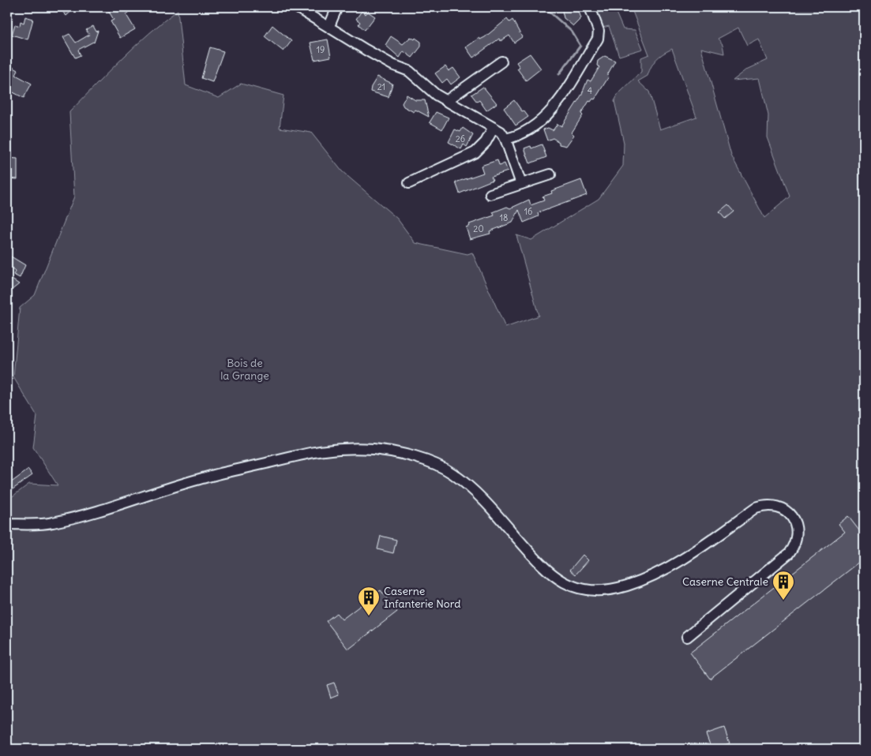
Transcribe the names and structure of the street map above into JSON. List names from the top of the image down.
{
  "parks": ["Bois de la Grange"],
  "places": {
    "building": ["Caserne Centrale", "Caserne Infanterie Nord"]
  },
  "house_numbers": [
    "19",
    "21",
    "4",
    "26",
    "16",
    "18",
    "20"
  ]
}
